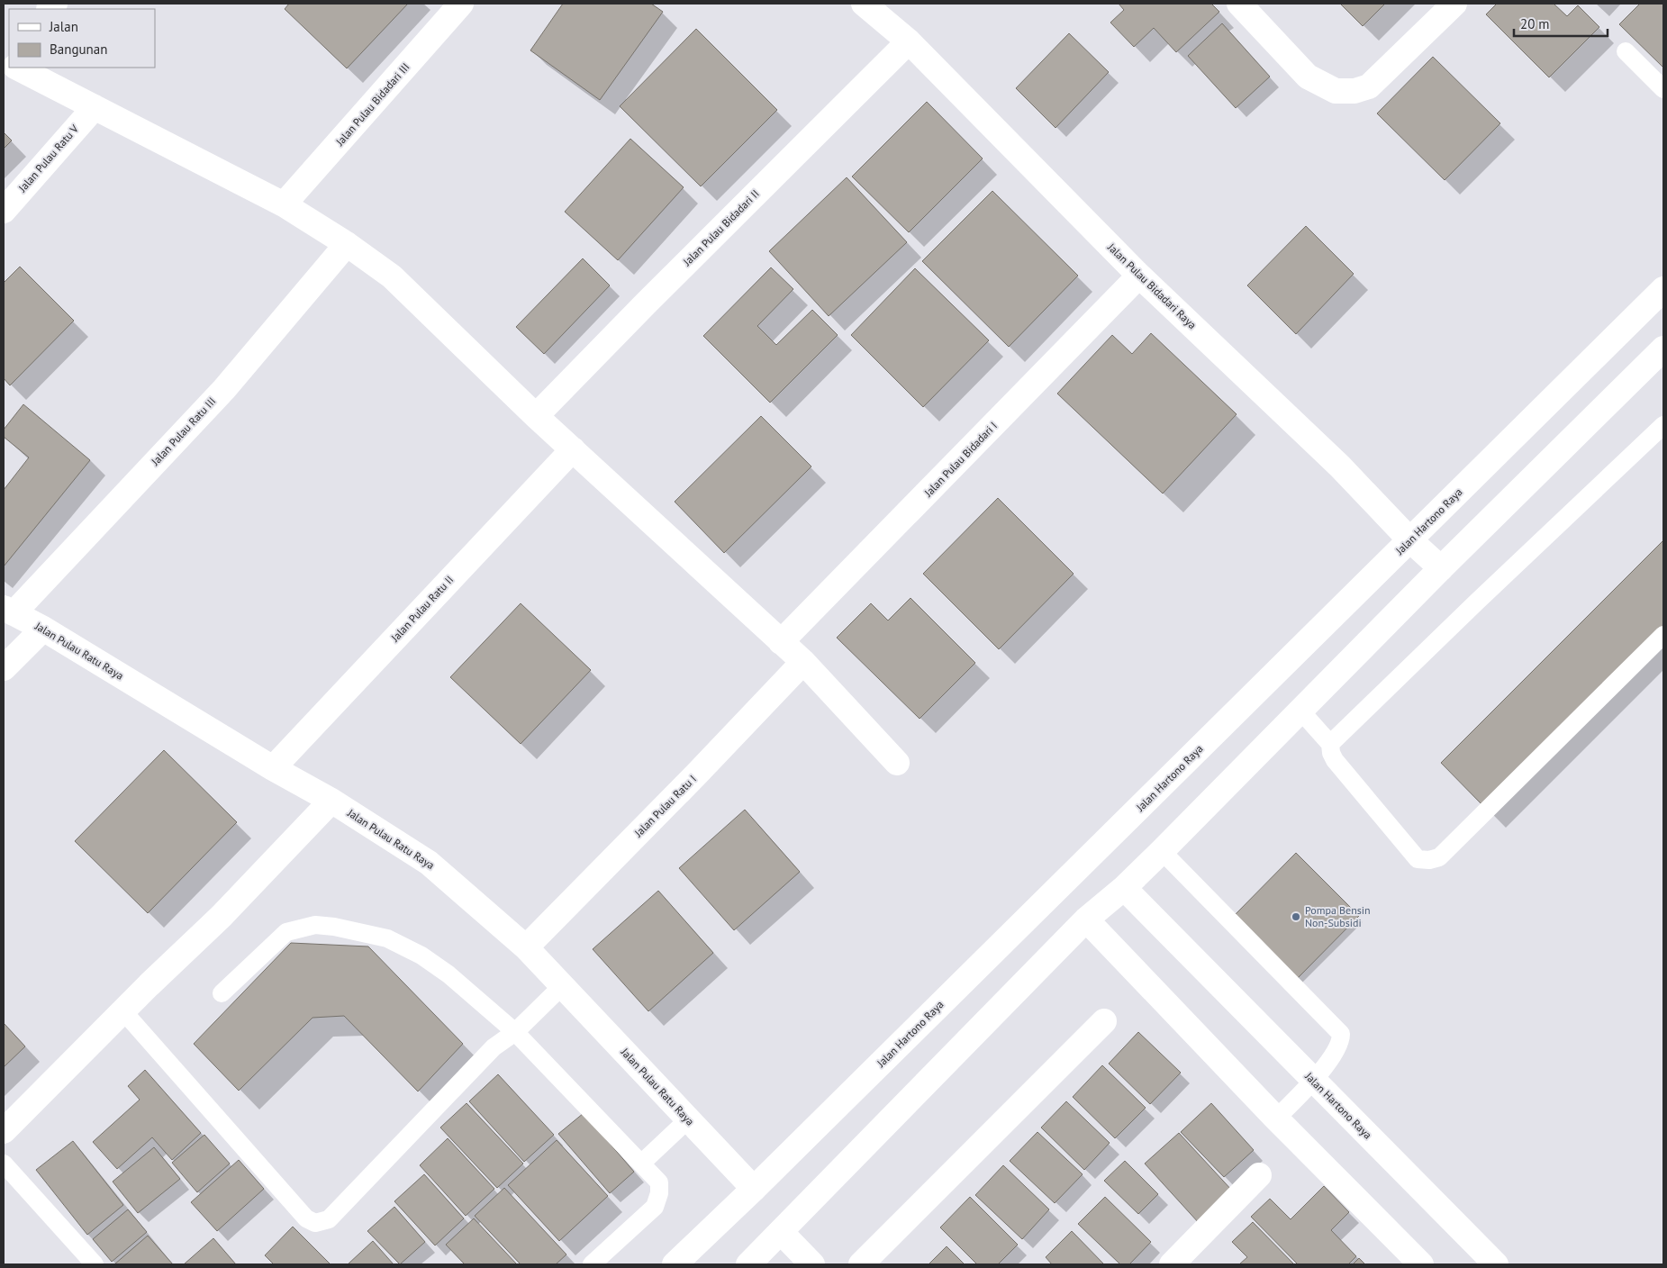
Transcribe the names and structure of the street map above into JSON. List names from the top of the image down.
{
  "streets": {
    "street": [
      "Jalan Pulau Bidadari III",
      "Jalan Pulau Ratu V",
      "Jalan Pulau Bidadari II",
      "Jalan Pulau Bidadari Raya",
      "Jalan Pulau Ratu III",
      "Jalan Pulau Bidadari I",
      "Jalan Hartono Raya",
      "Jalan Pulau Ratu II",
      "Jalan Pulau Ratu Raya",
      "Jalan Pulau Ratu I"
    ]
  },
  "crossings": [
    ["Jalan Pulau Bidadari II", "Jalan Pulau Bidadari Raya"],
    ["Jalan Pulau Bidadari Raya", "Jalan Pulau Bidadari I"],
    ["Jalan Pulau Bidadari Raya", "Jalan Hartono Raya"],
    ["Jalan Pulau Ratu III", "Jalan Pulau Ratu Raya"],
    ["Jalan Hartono Raya", "Jalan Pulau Ratu Raya"],
    ["Jalan Pulau Ratu II", "Jalan Pulau Ratu Raya"],
    ["Jalan Pulau Ratu Raya", "Jalan Pulau Ratu I"]
  ],
  "places": ["Pompa Bensin Non-Subsidi"],
  "legend": ["Jalan", "Bangunan"],
  "scale_bar": "20 m"
}
